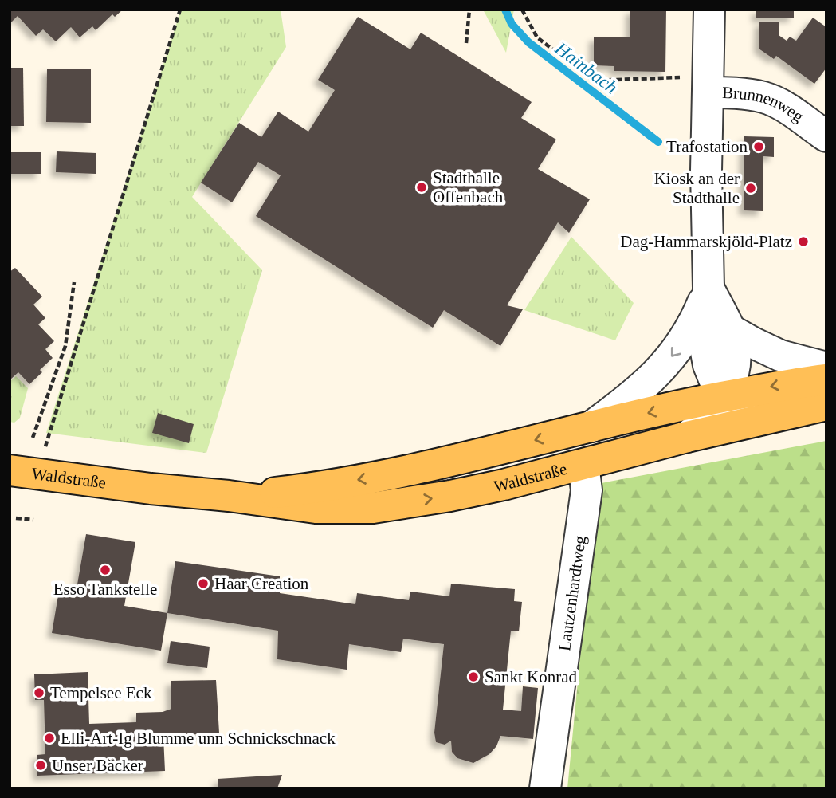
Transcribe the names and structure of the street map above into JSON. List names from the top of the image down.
{
  "streets": {
    "main road": ["Waldstraße"],
    "street": ["Brunnenweg", "Lautzenhardtweg"]
  },
  "crossings": [
    ["Waldstraße", "Lautzenhardtweg"]
  ],
  "water": ["Hainbach"],
  "places": [
    "Trafostation",
    "Stadthalle Offenbach",
    "Kiosk an der Stadthalle",
    "Dag-Hammarskjöld-Platz",
    "Esso Tankstelle",
    "Haar Creation",
    "Sankt Konrad",
    "Tempelsee Eck",
    "Elli-Art-Ig Blumme unn Schnickschnack",
    "Unser Bäcker"
  ]
}
